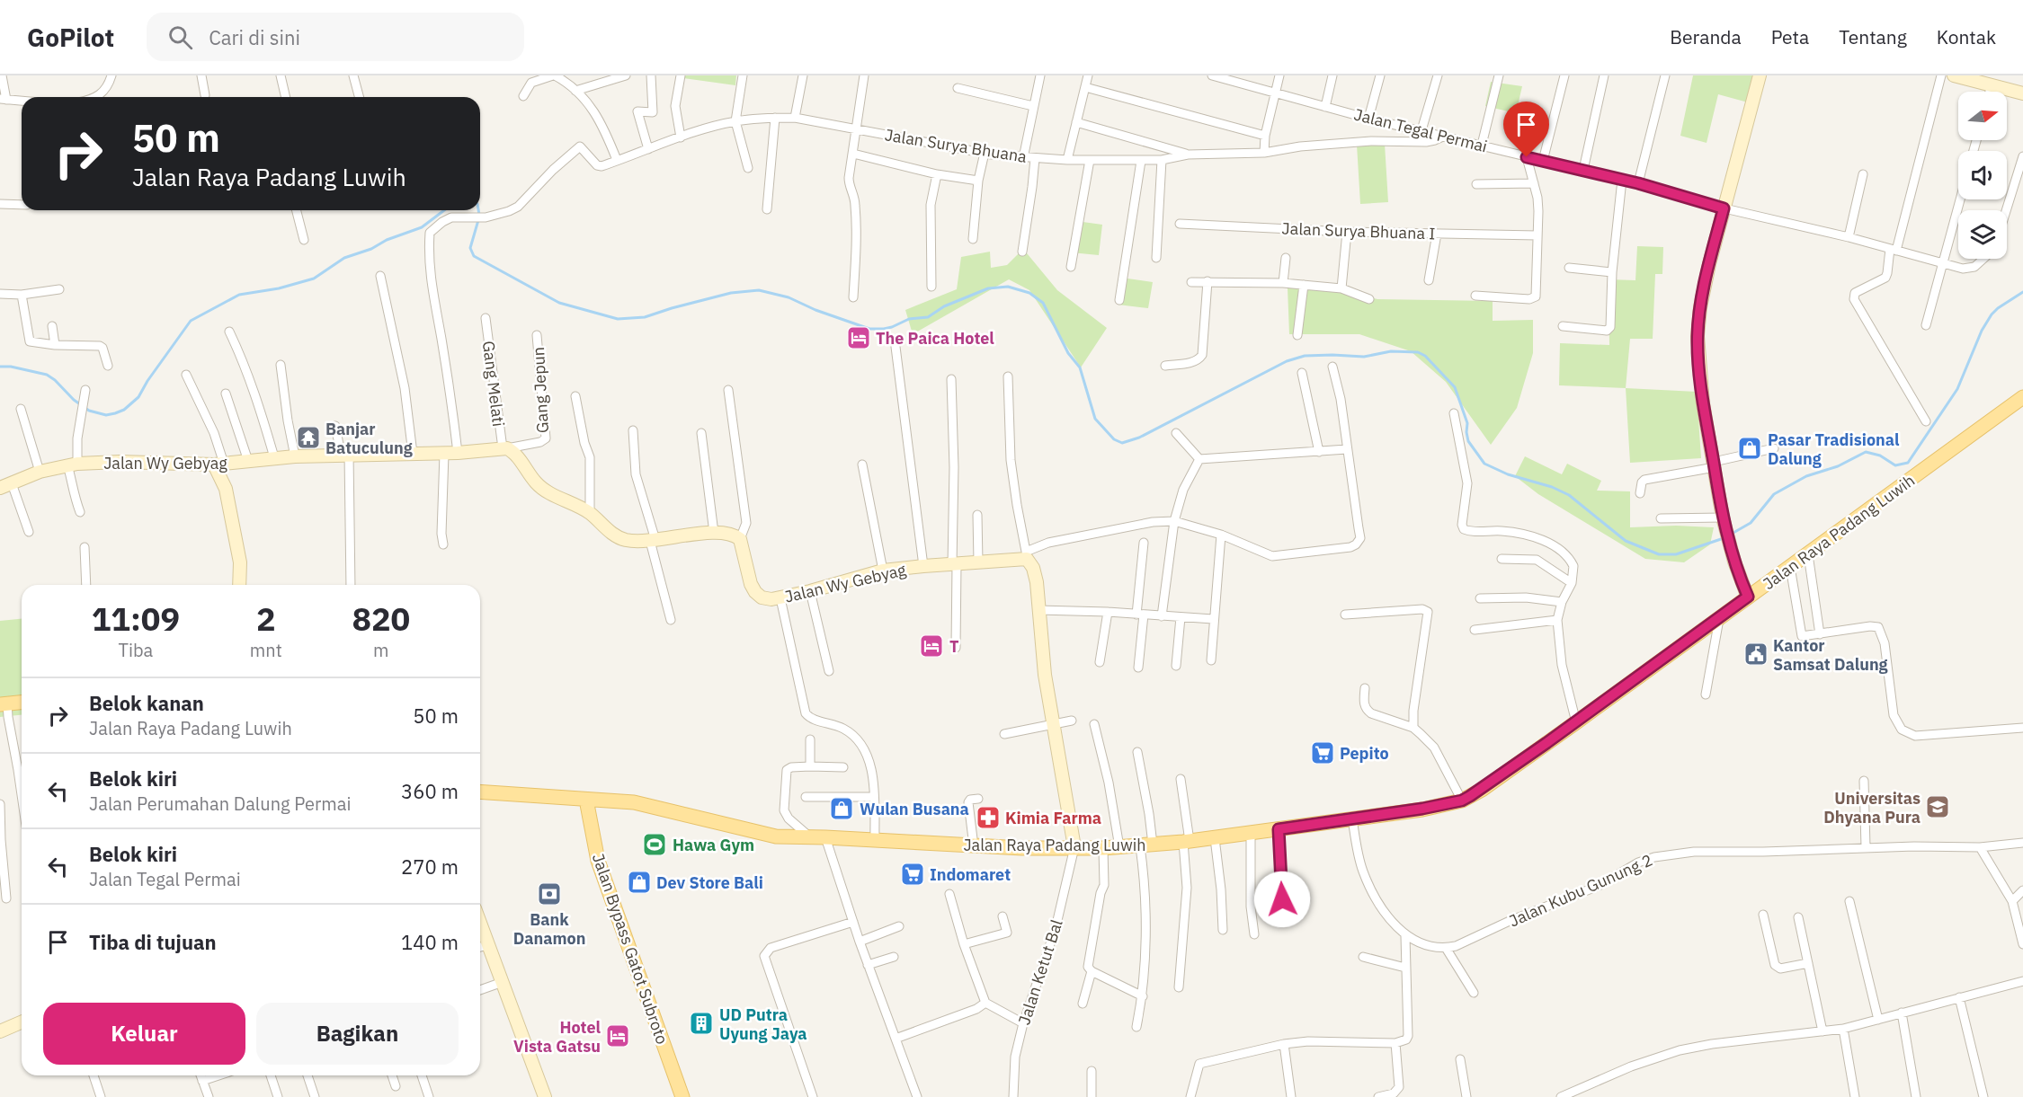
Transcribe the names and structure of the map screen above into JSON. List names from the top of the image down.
{
  "streets": {
    "main road": ["Jalan Raya Padang Luwih", "Jalan Bypass Gatot Subroto"],
    "street": [
      "Jalan Tegal Permai",
      "Jalan Surya Bhuana",
      "Jalan Surya Bhuana I",
      "Gang Melati",
      "Gang Jepun",
      "Jalan Wy Gebyag",
      "Jalan Kubu Gunung 2",
      "Jalan Ketut Bal"
    ]
  },
  "crossings": [
    ["Jalan Tegal Permai", "Jalan Surya Bhuana"],
    ["Jalan Surya Bhuana", "Jalan Wy Gebyag"],
    ["Gang Melati", "Gang Jepun"],
    ["Gang Melati", "Jalan Wy Gebyag"],
    ["Gang Jepun", "Jalan Wy Gebyag"],
    ["Jalan Raya Padang Luwih", "Jalan Bypass Gatot Subroto"],
    ["Jalan Raya Padang Luwih", "Jalan Ketut Bal"]
  ],
  "places": {
    "hotel": ["The Paica Hotel", "T", "Hotel Vista Gatsu"],
    "temple": ["Banjar Batuculung"],
    "shop": ["Pasar Tradisional Dalung", "Wulan Busana", "Dev Store Bali"],
    "public building": ["Kantor Samsat Dalung"],
    "supermarket": ["Pepito", "Indomaret"],
    "school or university": ["Universitas Dhyana Pura"],
    "pharmacy": ["Kimia Farma"],
    "sports": ["Hawa Gym"],
    "bank": ["Bank Danamon"],
    "building": ["UD Putra Uyung Jaya"]
  },
  "north": "right",
  "page": {
    "header": "GoPilot",
    "search": "Cari di sini",
    "nav": [
      "Beranda",
      "Peta",
      "Tentang",
      "Kontak"
    ],
    "turn": ["50 m", "Jalan Raya Padang Luwih"],
    "eta": [
      "11:09",
      "Tiba",
      "2",
      "mnt",
      "820",
      "m"
    ],
    "list": [
      {
        "name": "Belok kanan",
        "note": "Jalan Raya Padang Luwih",
        "value": "50 m"
      },
      {
        "name": "Belok kiri",
        "note": "Jalan Perumahan Dalung Permai",
        "value": "360 m"
      },
      {
        "name": "Belok kiri",
        "note": "Jalan Tegal Permai",
        "value": "270 m"
      },
      {
        "name": "Tiba di tujuan",
        "value": "140 m"
      }
    ],
    "buttons": ["Keluar", "Bagikan"]
  }
}
